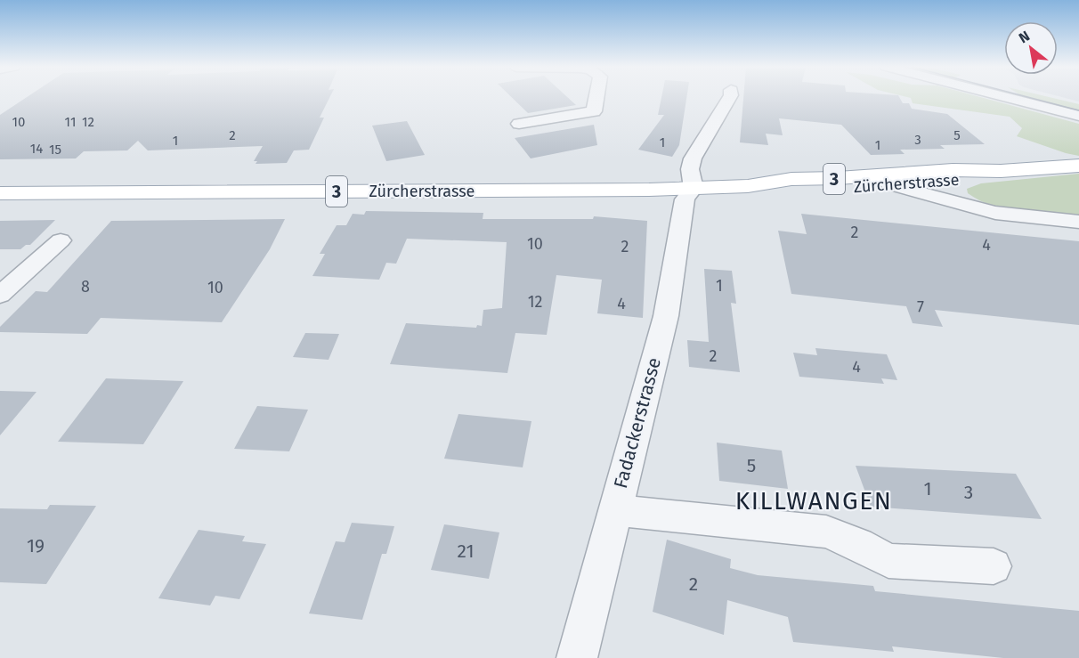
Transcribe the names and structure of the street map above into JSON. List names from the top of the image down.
{
  "streets": {
    "main road": ["3", "Zürcherstrasse"],
    "street": ["Fadackerstrasse"]
  },
  "crossings": [
    ["Zürcherstrasse", "Fadackerstrasse"]
  ],
  "districts": ["KILLWANGEN"],
  "house_numbers": [
    "10",
    "11",
    "12",
    "2",
    "5",
    "3",
    "1",
    "1",
    "1",
    "14",
    "15",
    "2",
    "10",
    "4",
    "2",
    "1",
    "8",
    "10",
    "12",
    "4",
    "7",
    "2",
    "4",
    "5",
    "1",
    "3",
    "19",
    "21",
    "2"
  ],
  "north": "top left"
}
